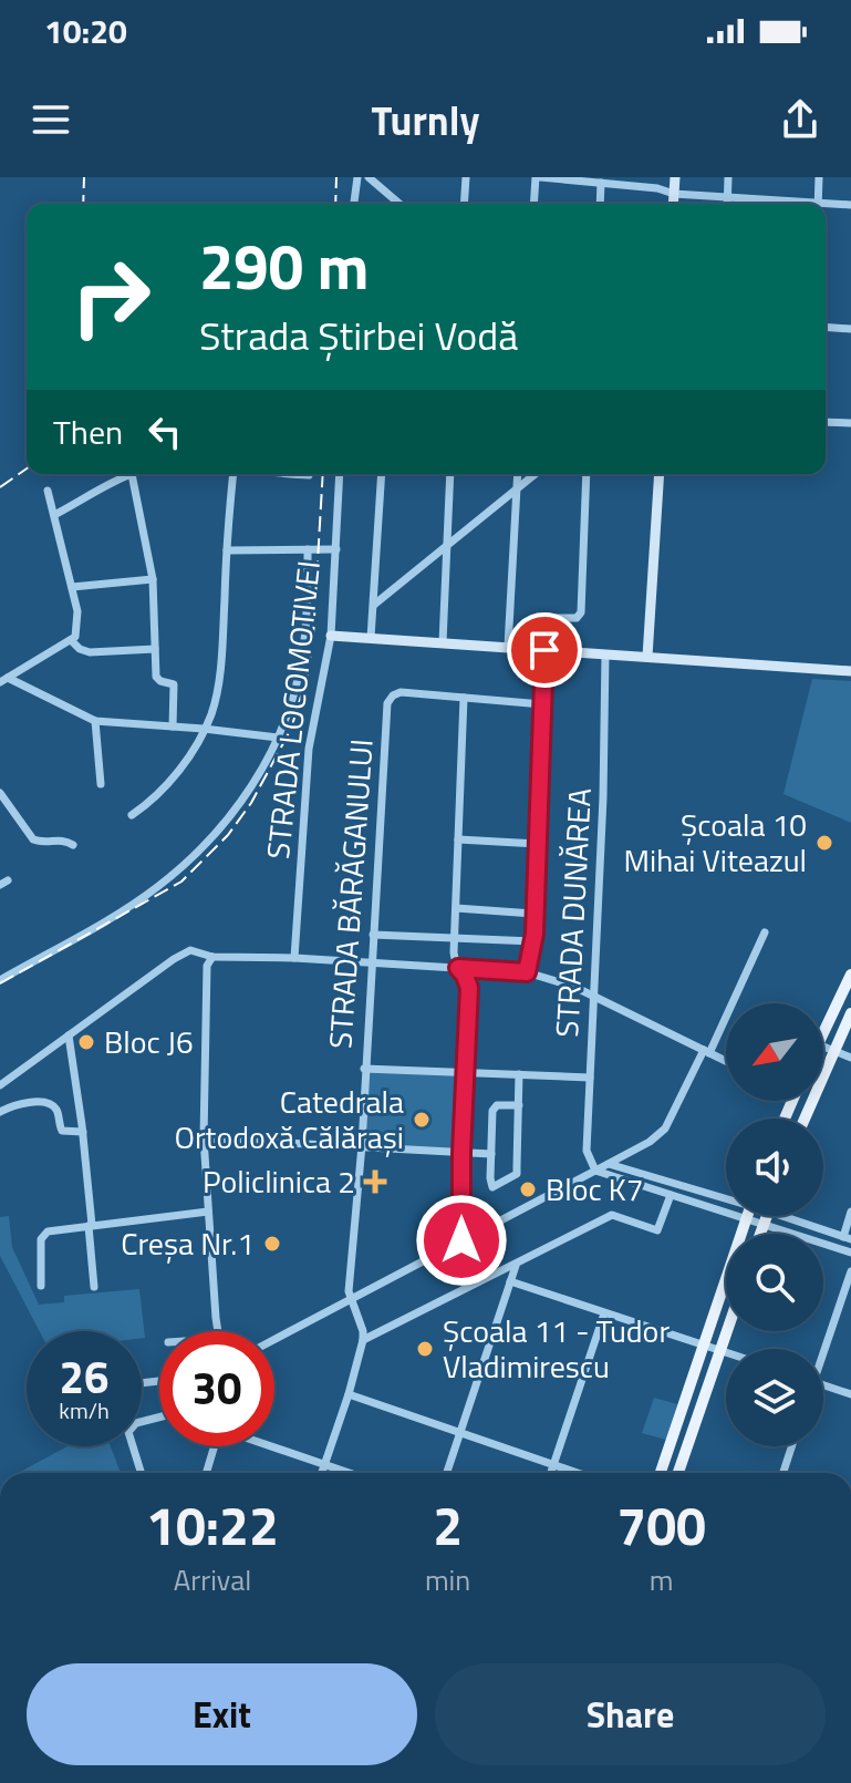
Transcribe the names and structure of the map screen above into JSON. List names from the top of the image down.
{
  "streets": {
    "street": ["STRADA LOCOMOTIVEI", "STRADA BĂRĂGANULUI", "STRADA DUNĂREA"]
  },
  "places": {
    "other": [
      "Școala 10 Mihai Viteazul",
      "Bloc J6",
      "Catedrala Ortodoxă Călărași",
      "Bloc K7",
      "Creșa Nr.1",
      "Școala 11 - Tudor Vladimirescu"
    ],
    "health": ["Policlinica 2"]
  },
  "north": "bottom left",
  "page": {
    "status": "10:20",
    "header": "Turnly",
    "turn": ["290 m", "Strada Știrbei Vodă"],
    "then": "Then",
    "speed": "26 km/h",
    "limit": "30",
    "eta": [
      "10:22",
      "Arrival",
      "2",
      "min",
      "700",
      "m"
    ],
    "buttons": ["Exit", "Share"]
  }
}
